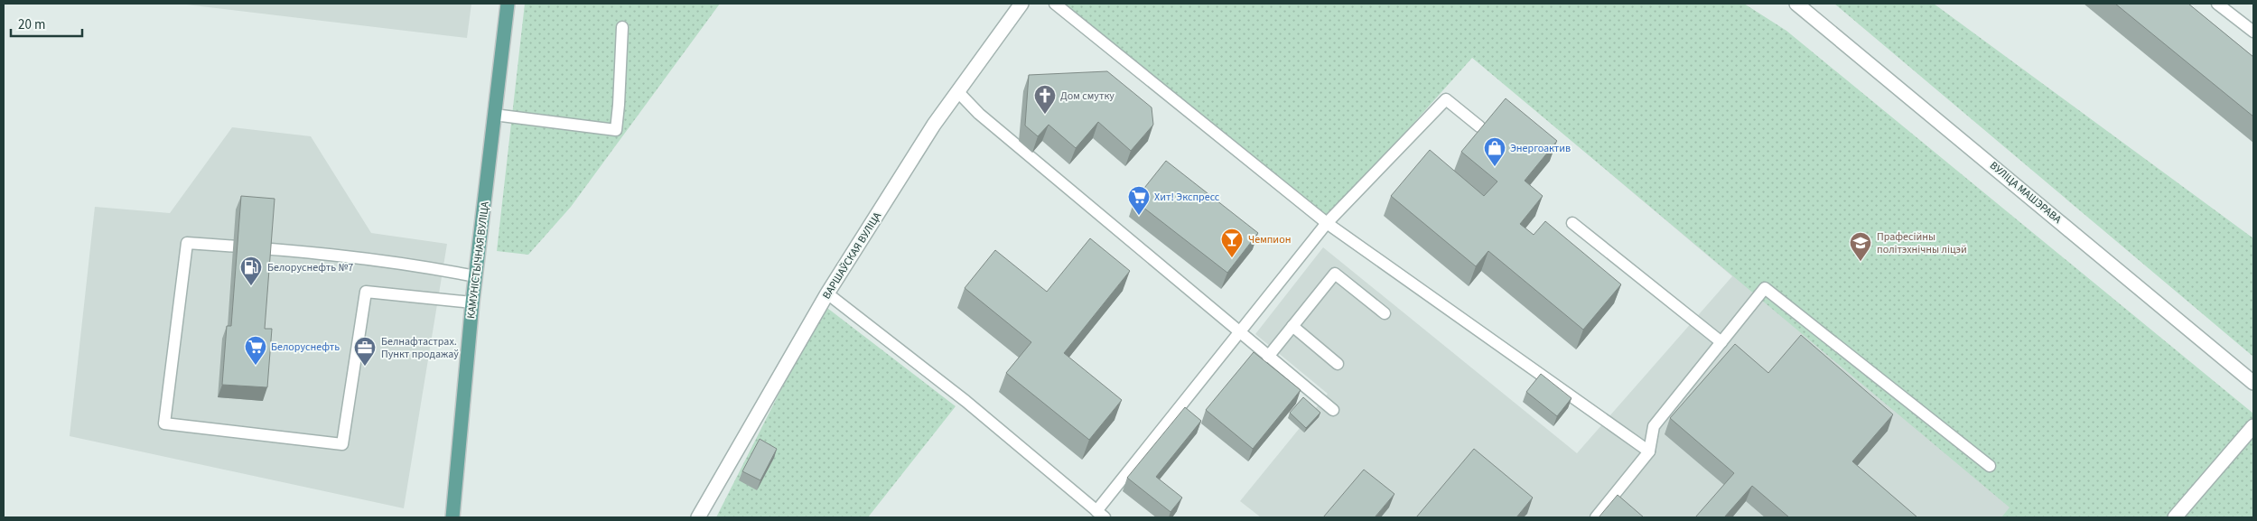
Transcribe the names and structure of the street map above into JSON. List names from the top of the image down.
{
  "streets": {
    "main road": ["КАМУНІСТЫЧНАЯ ВУЛІЦА"],
    "street": ["ВУЛІЦА МАШЭРАВА", "ВАРШАЎСКАЯ ВУЛІЦА"]
  },
  "places": {
    "church": ["Дом смутку"],
    "shop": ["Энергоактив"],
    "supermarket": ["Хит! Экспресс", "Белоруснефть"],
    "bar": ["Чемпион"],
    "school or university": ["Прафесійны політэхнічны ліцэй"],
    "fuel station": ["Белоруснефть №7"],
    "office": ["Белнафтастрах. Пункт продажаў"]
  },
  "scale_bar": "20 m"
}
